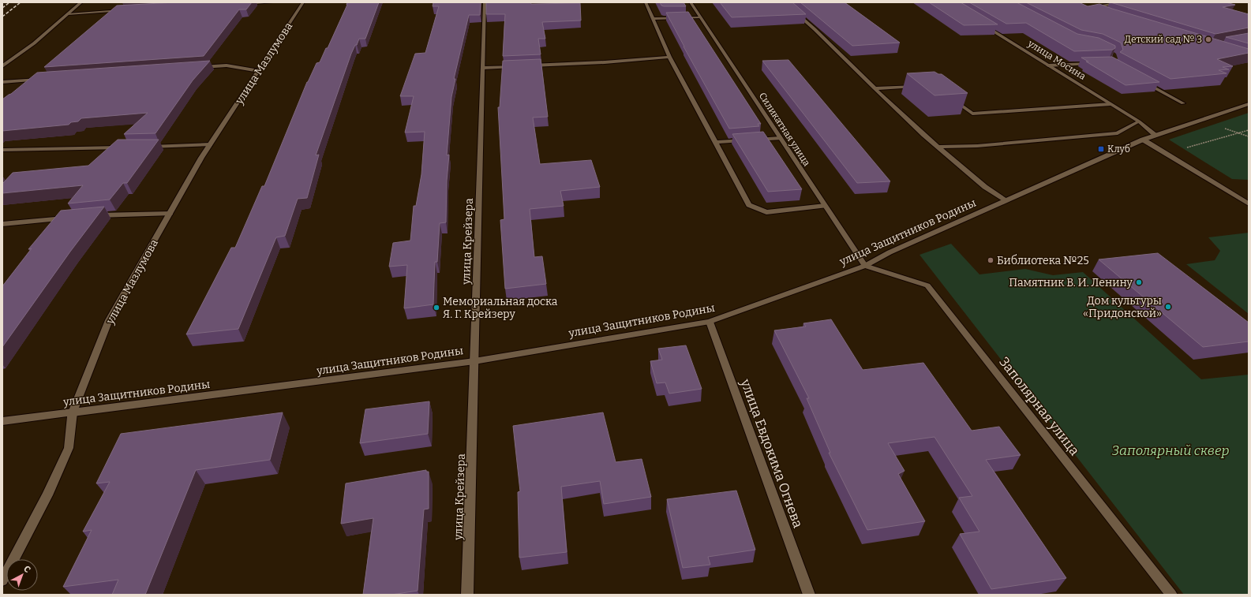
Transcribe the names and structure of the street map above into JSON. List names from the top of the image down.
{
  "streets": {
    "street": [
      "улица Мосина",
      "улица Мазлумова",
      "Силикатная улица",
      "улица Защитников Родины",
      "улица Крейзера",
      "Заполярная улица",
      "улица Евдокима Огнева"
    ]
  },
  "crossings": [
    ["улица Мосина", "улица Защитников Родины"],
    ["улица Мазлумова", "улица Защитников Родины"],
    ["Силикатная улица", "улица Защитников Родины"],
    ["Силикатная улица", "Заполярная улица"],
    ["улица Защитников Родины", "улица Крейзера"],
    ["улица Защитников Родины", "Заполярная улица"],
    ["улица Защитников Родины", "улица Евдокима Огнева"]
  ],
  "parks": ["Заполярный сквер"],
  "places": {
    "other": [
      "Детский сад № 3",
      "Библиотека №25",
      "Памятник В. И. Ленину",
      "Дом культуры «Придонской»",
      "Мемориальная доска Я. Г. Крейзеру"
    ],
    "transit": ["Клуб"]
  },
  "north": "top right"
}
